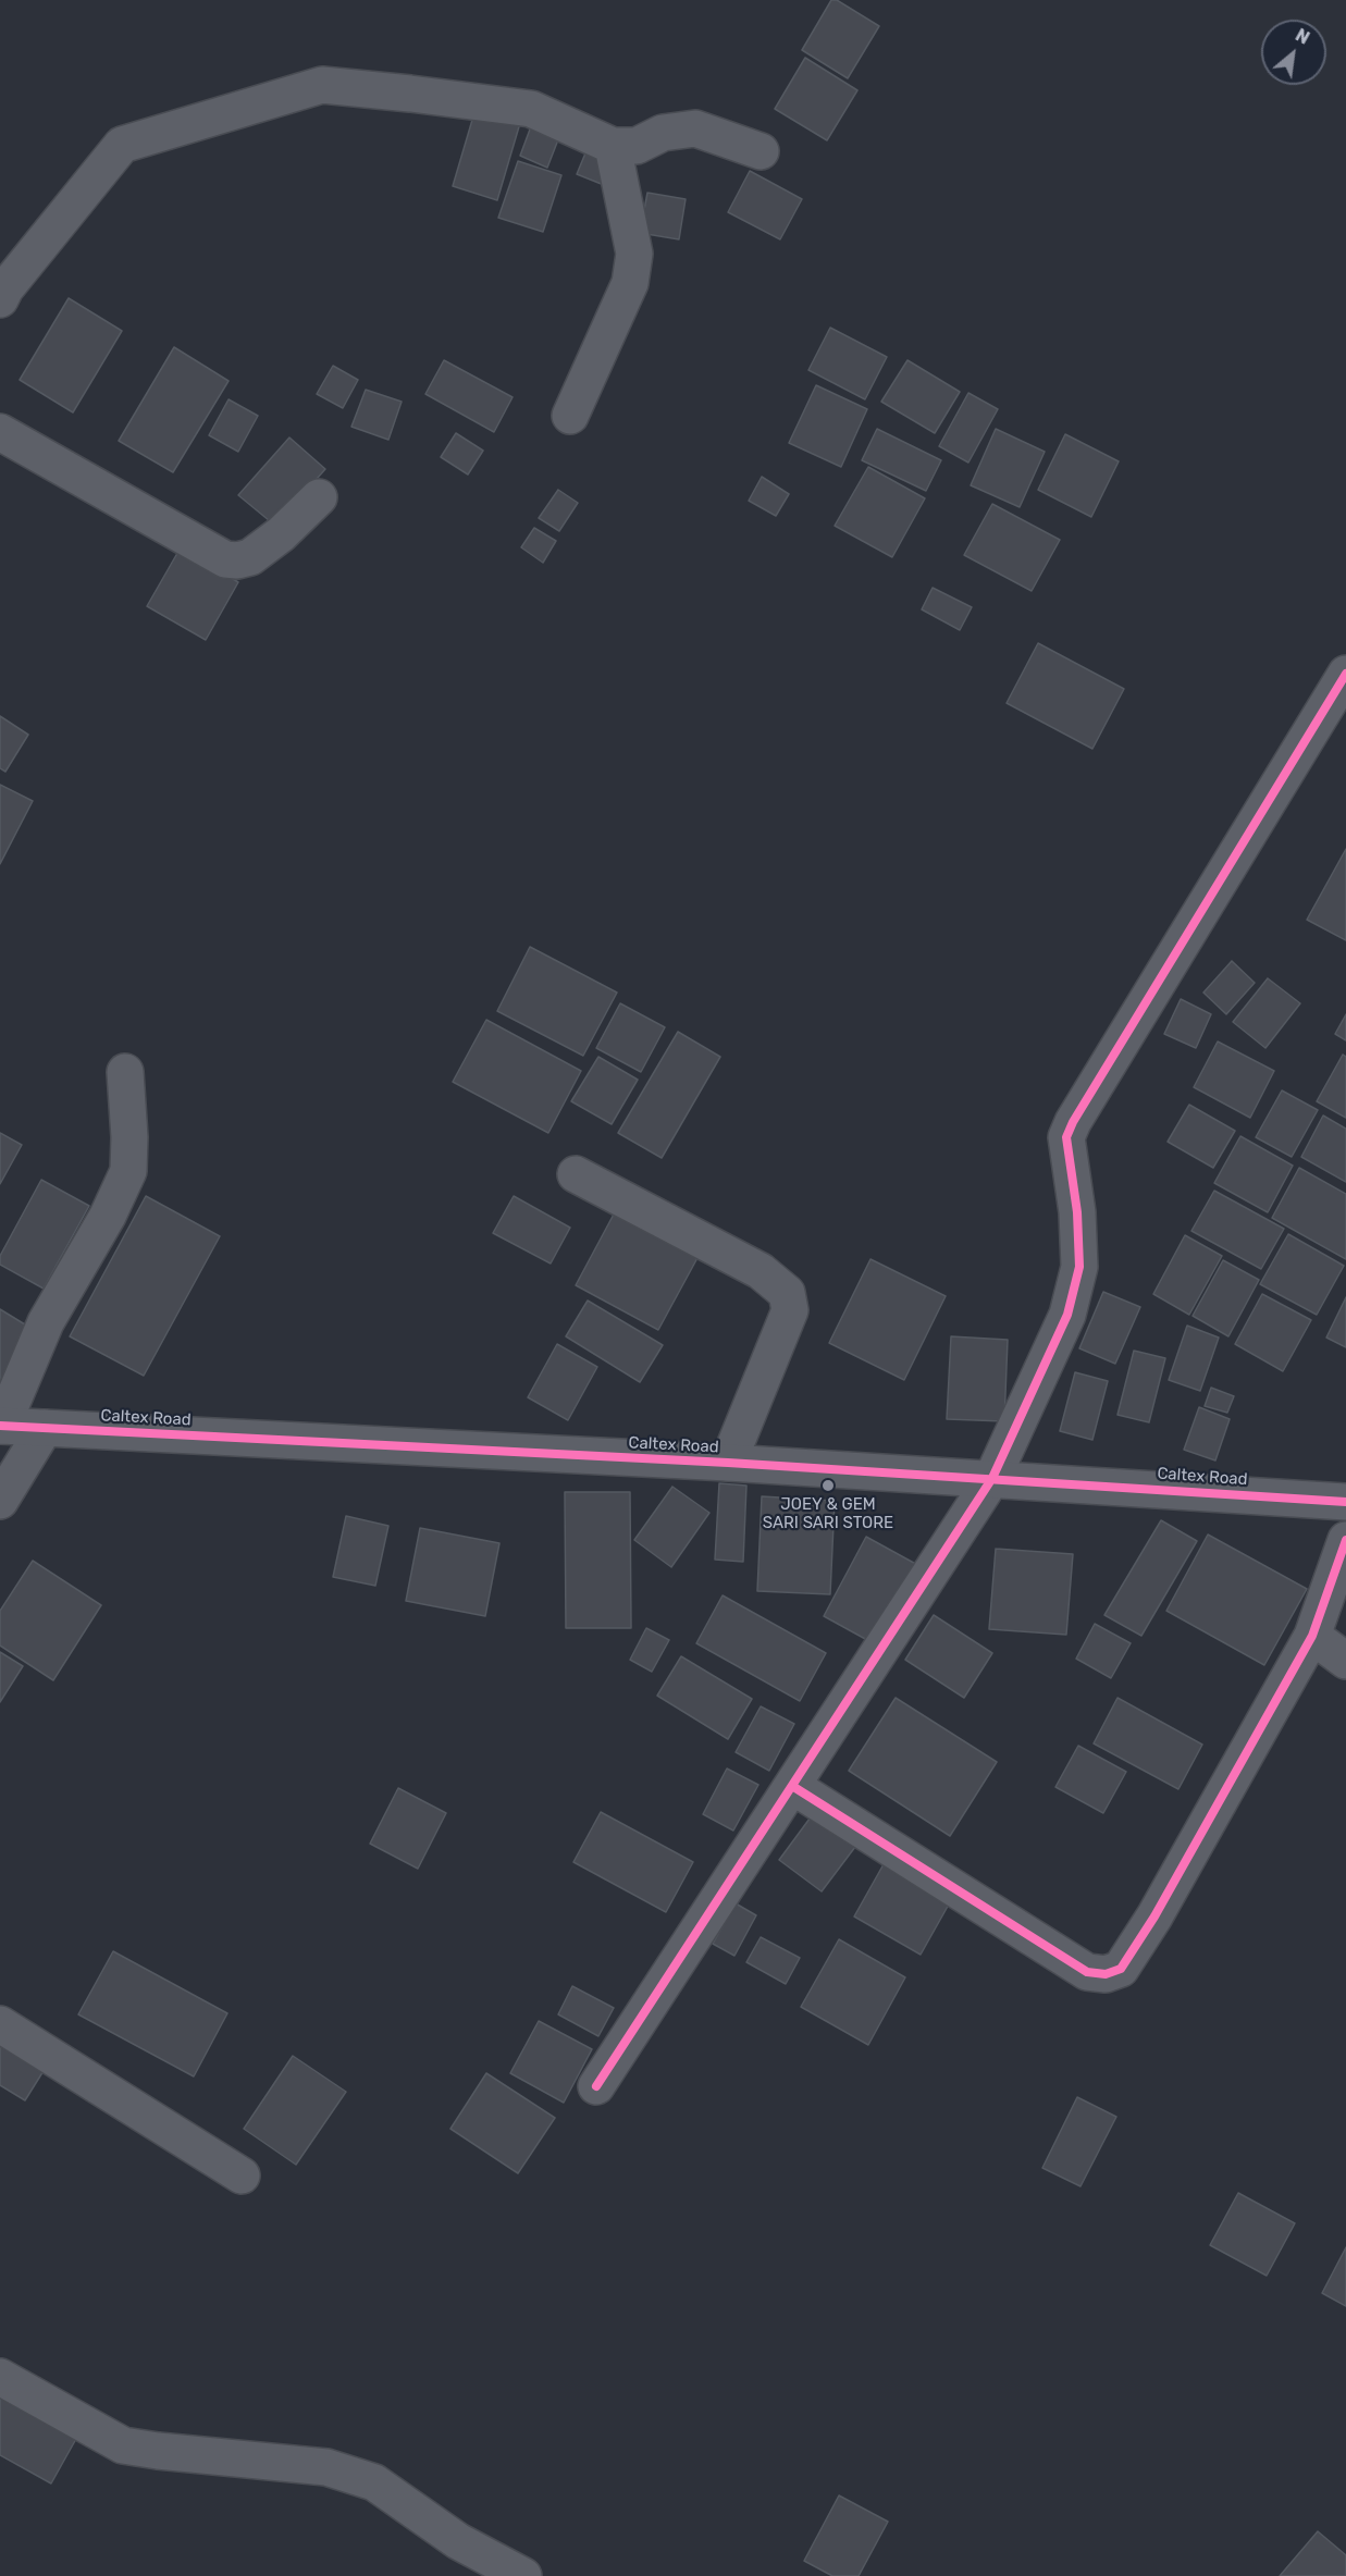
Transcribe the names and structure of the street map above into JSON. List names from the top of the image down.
{
  "streets": {
    "street": ["Caltex Road"]
  },
  "places": ["JOEY & GEM SARI SARI STORE"],
  "north": "top right"
}
